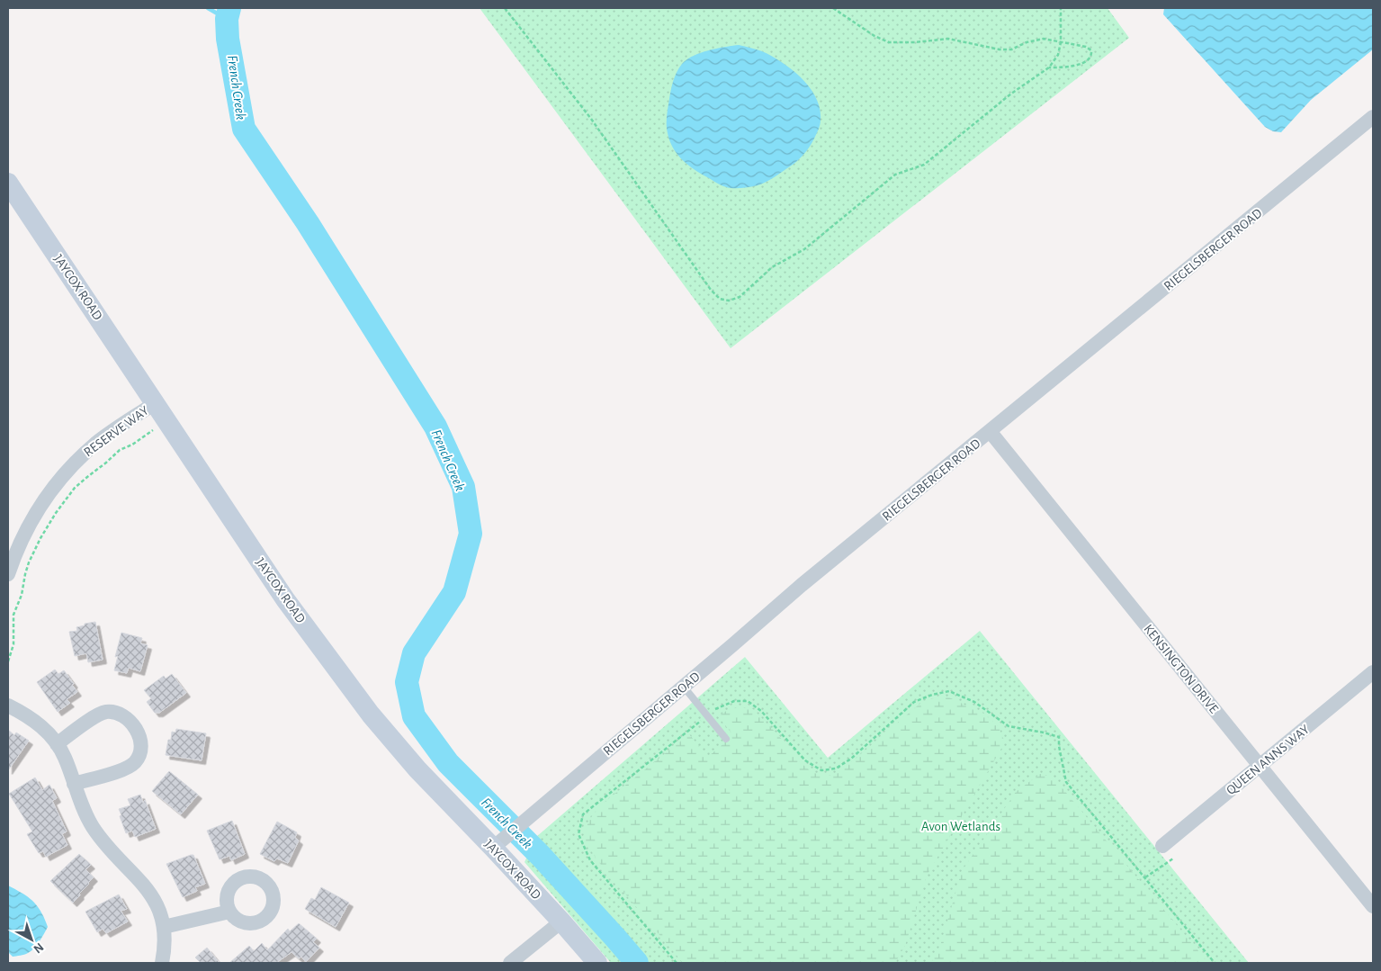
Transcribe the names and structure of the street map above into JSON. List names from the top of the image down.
{
  "streets": {
    "street": [
      "RIEGELSBERGER ROAD",
      "JAYCOX ROAD",
      "RESERVE WAY",
      "KENSINGTON DRIVE",
      "QUEEN ANNS WAY"
    ]
  },
  "crossings": [
    ["RIEGELSBERGER ROAD", "JAYCOX ROAD"],
    ["RIEGELSBERGER ROAD", "KENSINGTON DRIVE"],
    ["JAYCOX ROAD", "RESERVE WAY"],
    ["KENSINGTON DRIVE", "QUEEN ANNS WAY"]
  ],
  "water": ["French Creek"],
  "parks": ["Avon Wetlands"],
  "north": "bottom right"
}
